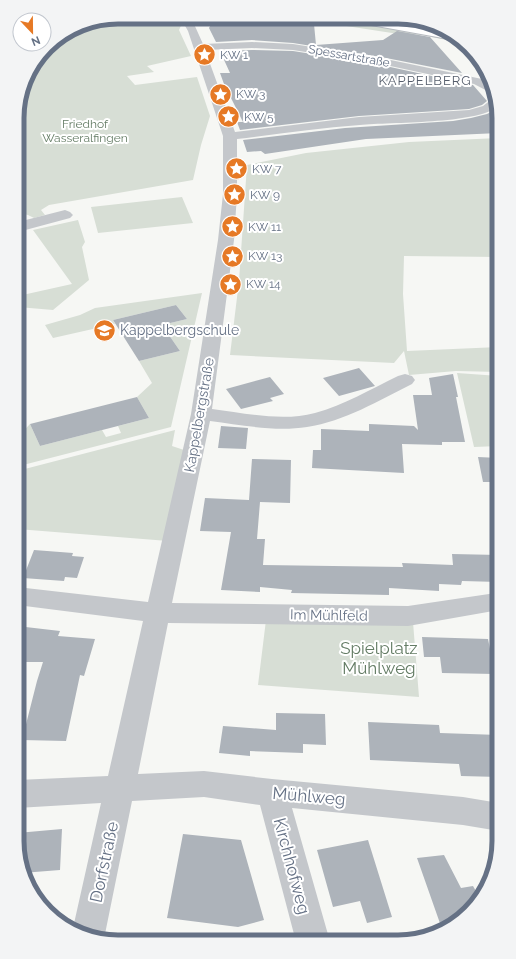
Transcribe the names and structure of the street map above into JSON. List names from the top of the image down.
{
  "streets": {
    "street": [
      "Spessartstraße",
      "Kappelbergstraße",
      "Im Mühlfeld",
      "Mühlweg",
      "Dorfstraße",
      "Kirchhofweg"
    ]
  },
  "crossings": [
    ["Spessartstraße", "Kappelbergstraße"],
    ["Kappelbergstraße", "Im Mühlfeld"],
    ["Kappelbergstraße", "Mühlweg"],
    ["Kappelbergstraße", "Dorfstraße"],
    ["Mühlweg", "Dorfstraße"],
    ["Mühlweg", "Kirchhofweg"]
  ],
  "districts": ["KAPPELBERG"],
  "parks": ["Friedhof Wasseralfingen", "Spielplatz Mühlweg"],
  "places": {
    "place": [
      "KW 1",
      "KW 3",
      "KW 5",
      "KW 7",
      "KW 9",
      "KW 11",
      "KW 13",
      "KW 14"
    ],
    "school or university": ["Kappelbergschule"]
  },
  "north": "bottom"
}
